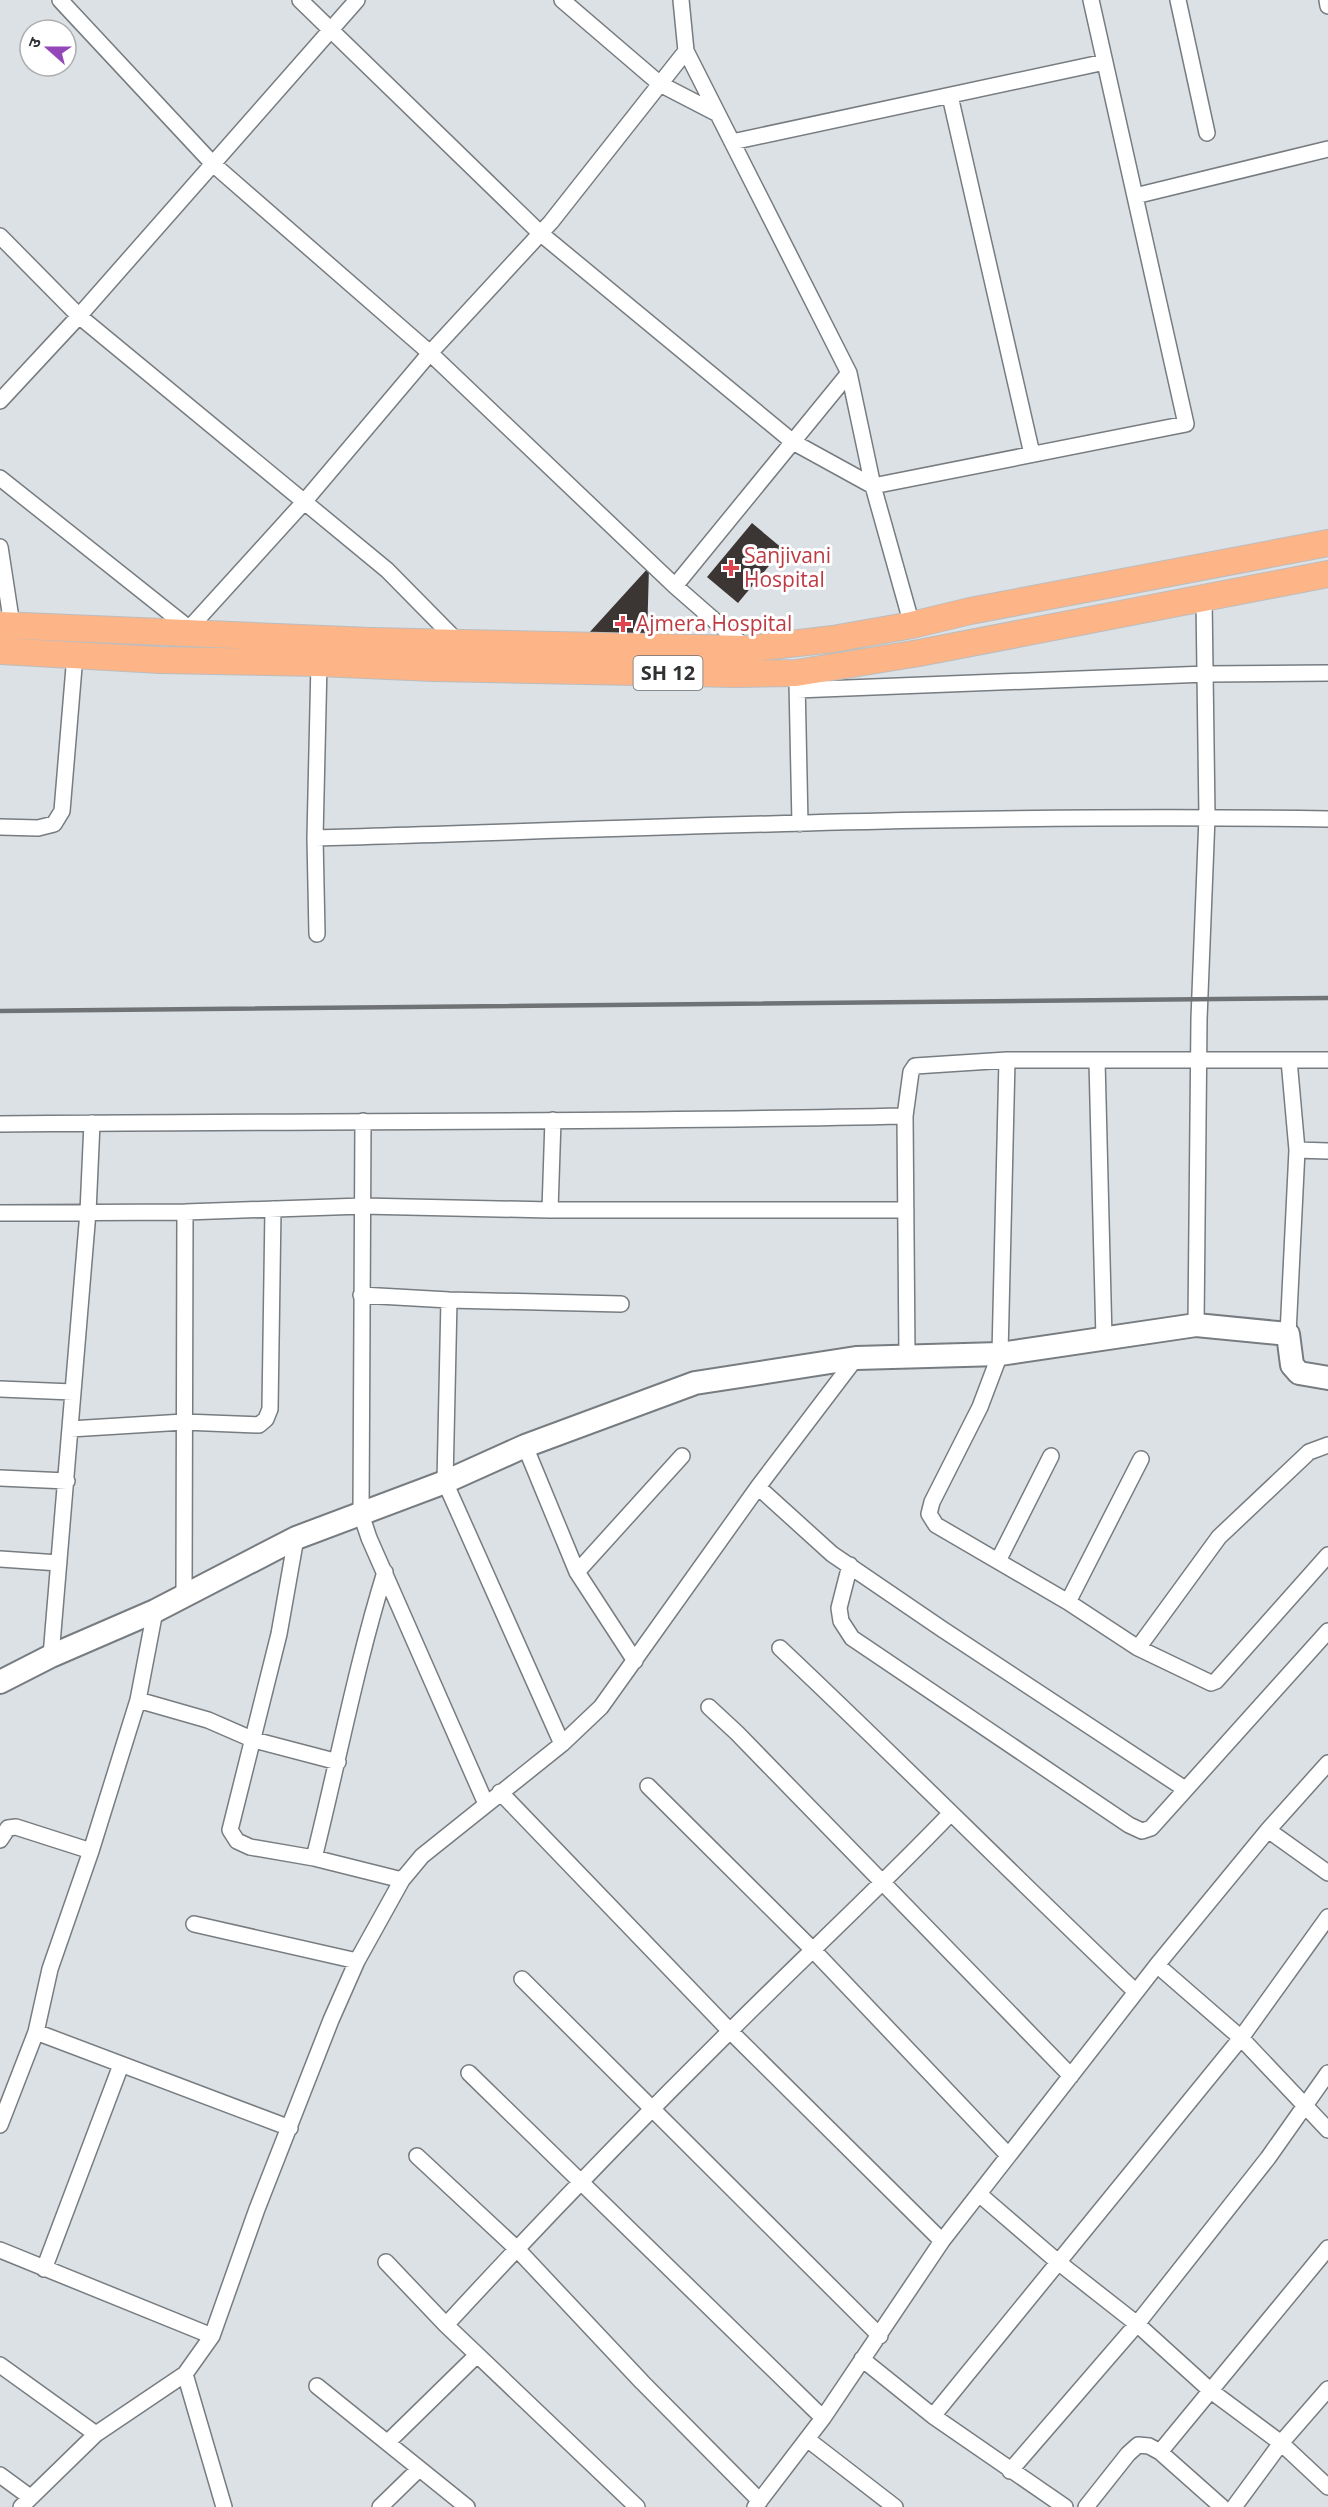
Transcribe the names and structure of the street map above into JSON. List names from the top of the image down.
{
  "streets": {
    "main road": ["SH 12"]
  },
  "places": {
    "health": ["Sanjivani Hospital", "Ajmera Hospital"]
  },
  "north": "left"
}
